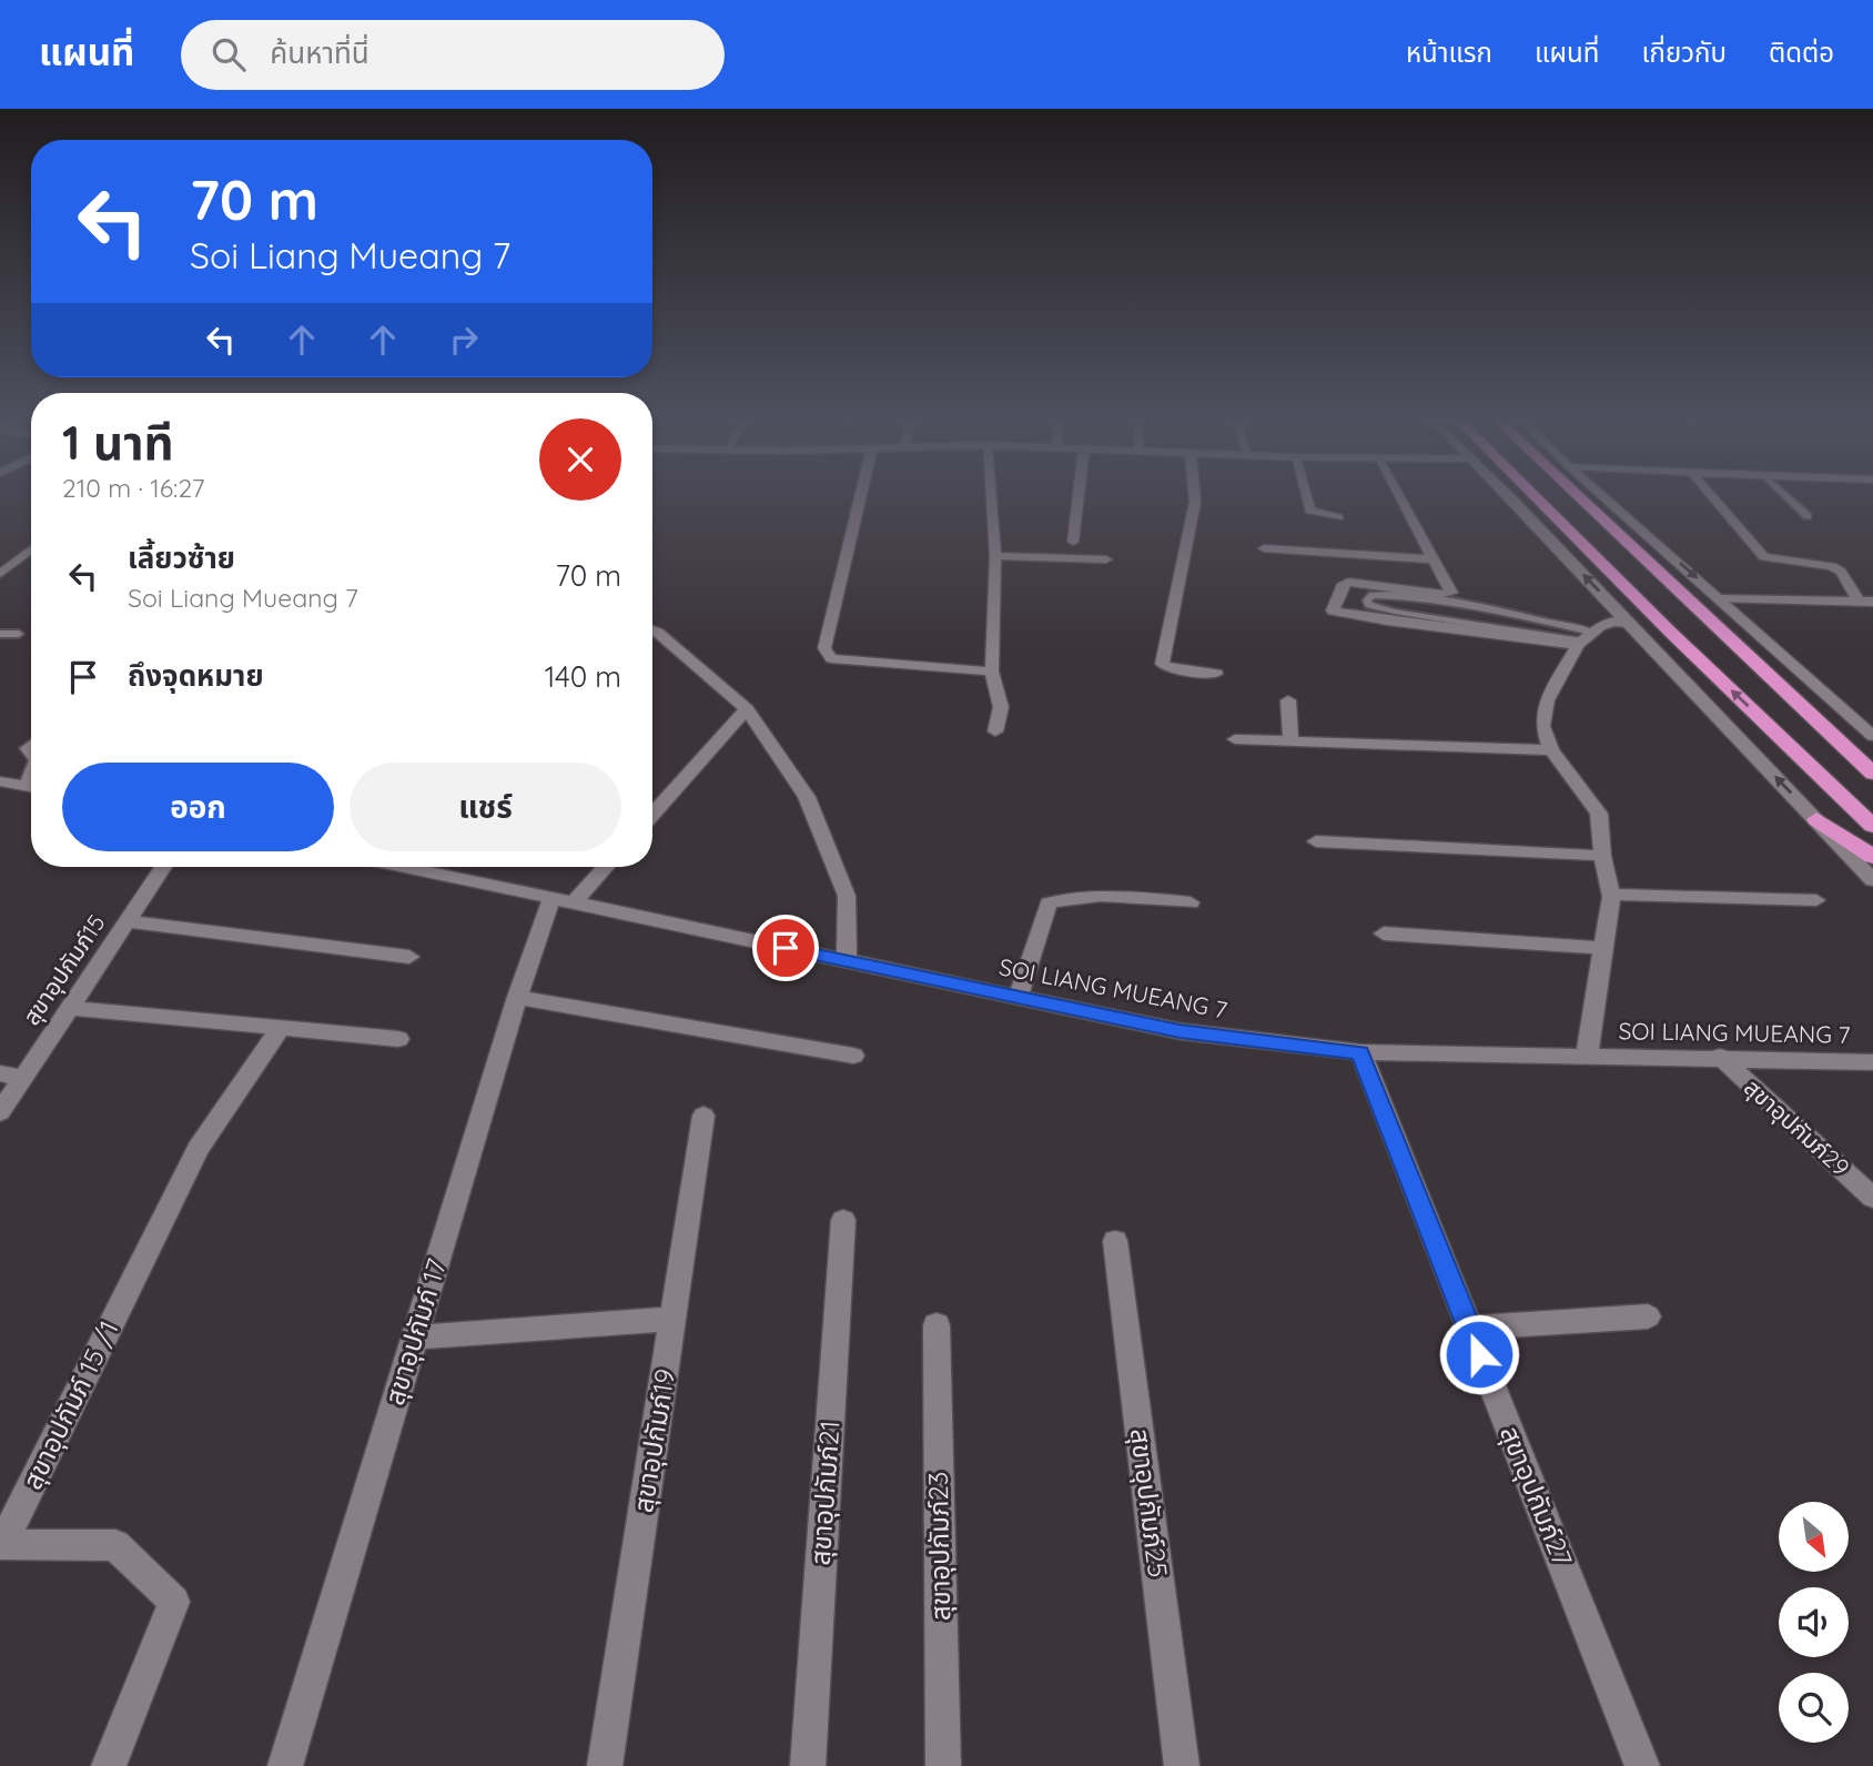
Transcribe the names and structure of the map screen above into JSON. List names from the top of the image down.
{
  "streets": {
    "street": [
      "สุขาอุปกัมภ์15",
      "SOI LIANG MUEANG 7",
      "สุขาอุปกัมภ์29",
      "สุขาอุปกัมภ์ 17",
      "สุขาอุปกัมภ์ 15 /1",
      "สุขาอุปกัมภ์19",
      "สุขาอุปกัมภ์21",
      "สุขาอุปกัมภ์27",
      "สุขาอุปกัมภ์25",
      "สุขาอุปกัมภ์23"
    ]
  },
  "crossings": [
    ["SOI LIANG MUEANG 7", "สุขาอุปกัมภ์29"],
    ["SOI LIANG MUEANG 7", "สุขาอุปกัมภ์ 17"],
    ["SOI LIANG MUEANG 7", "สุขาอุปกัมภ์27"]
  ],
  "north": "bottom right",
  "page": {
    "header": "แผนที่",
    "search": "ค้นหาที่นี่",
    "nav": [
      "หน้าแรก",
      "แผนที่",
      "เกี่ยวกับ",
      "ติดต่อ"
    ],
    "turn": ["70 m", "Soi Liang Mueang 7"],
    "heading": ["1 นาที", "210 m · 16:27"],
    "list": [
      {
        "name": "เลี้ยวซ้าย",
        "note": "Soi Liang Mueang 7",
        "value": "70 m"
      },
      {
        "name": "ถึงจุดหมาย",
        "value": "140 m"
      }
    ],
    "buttons": ["ออก", "แชร์"]
  }
}
